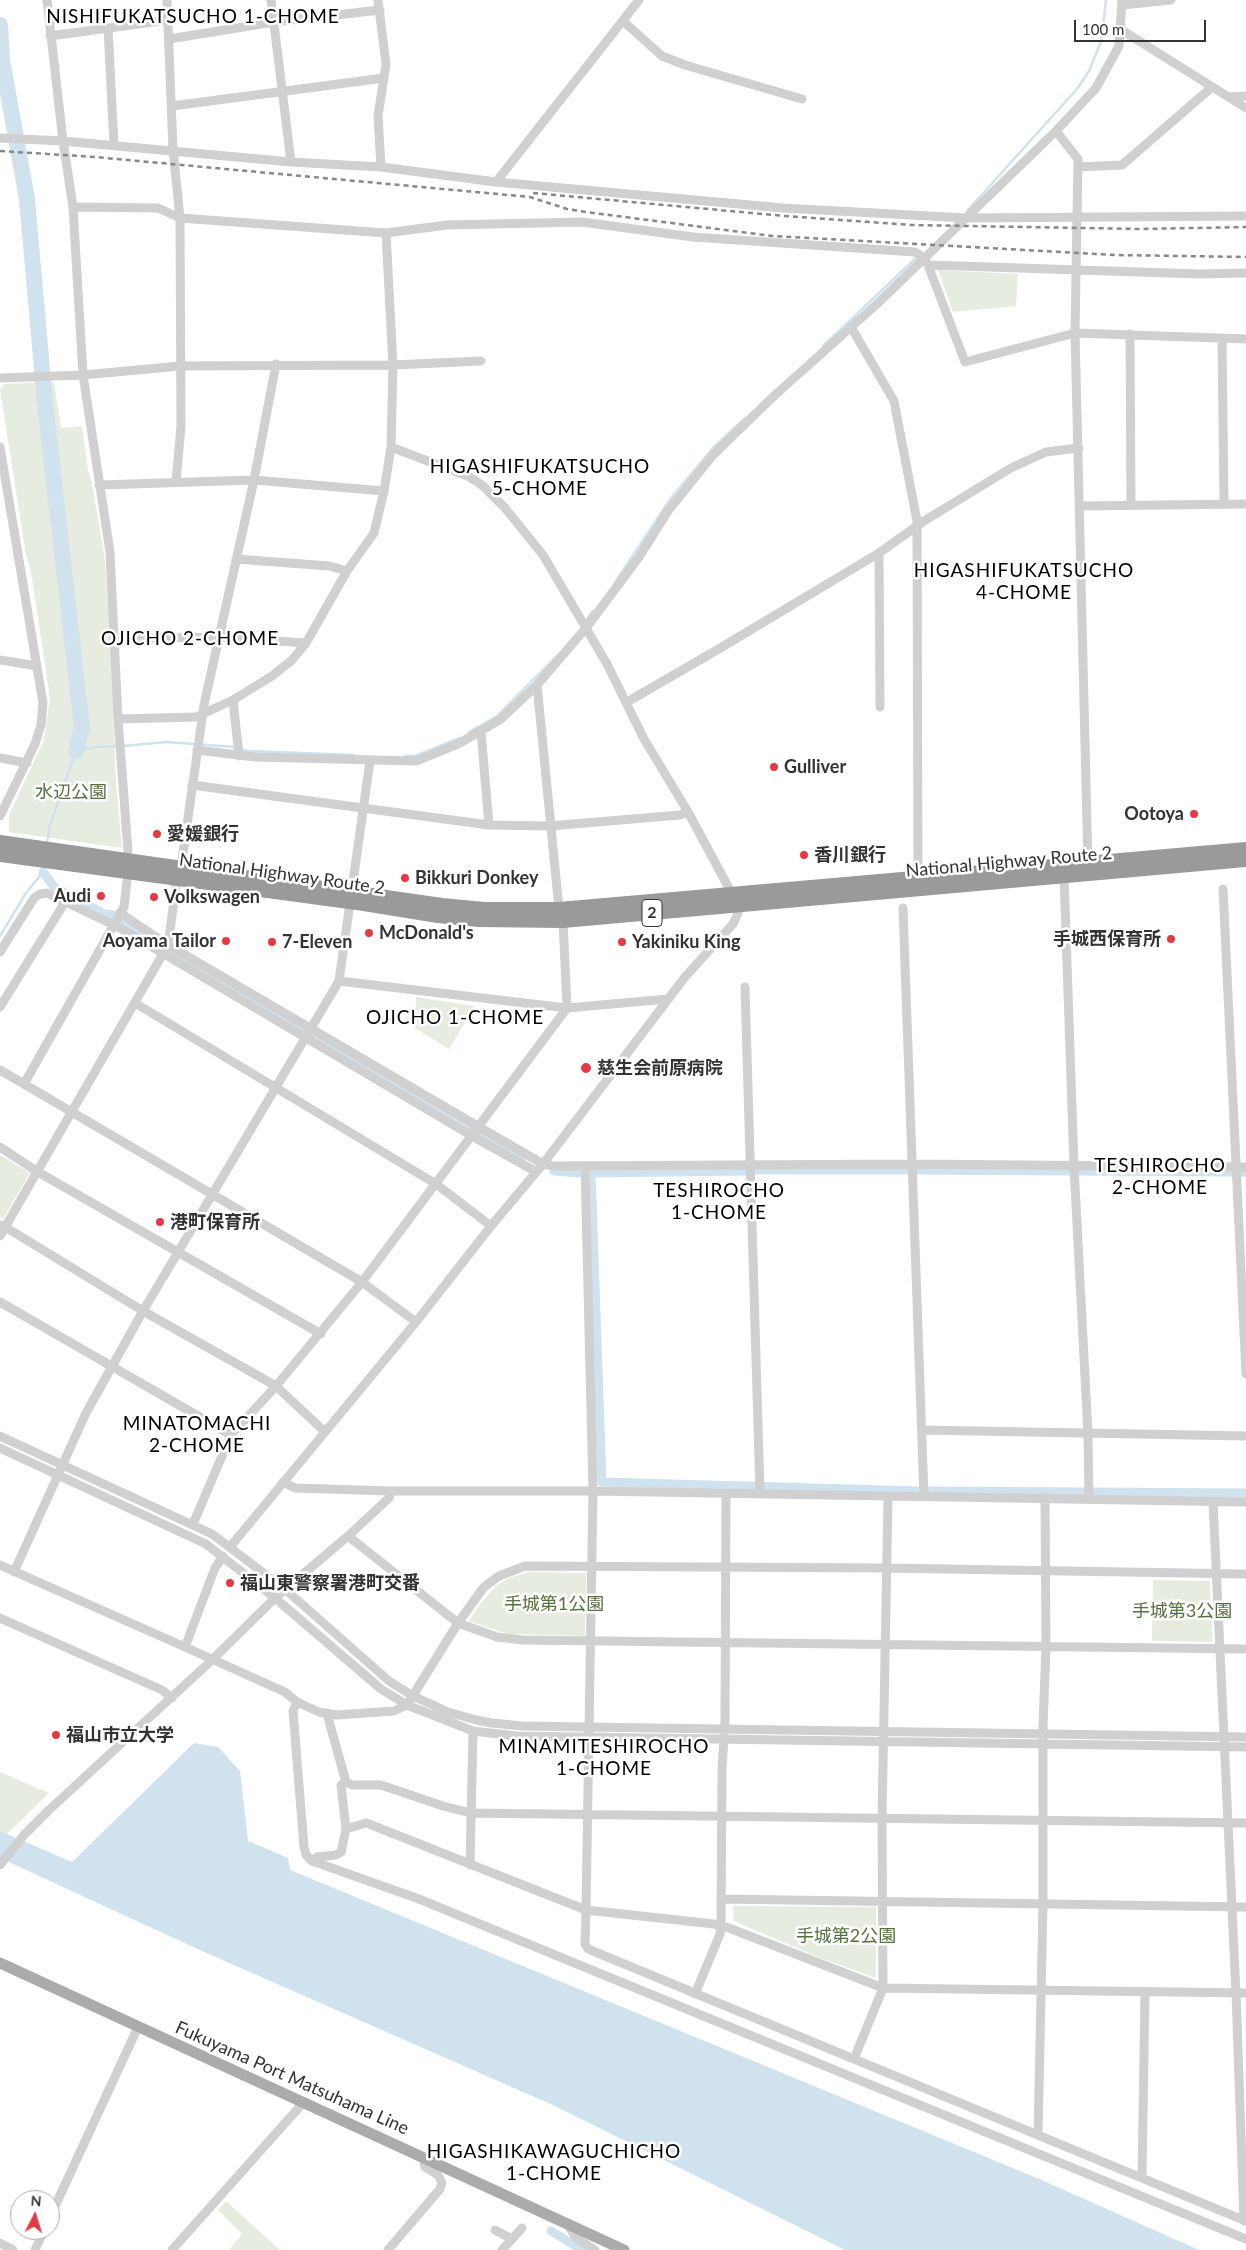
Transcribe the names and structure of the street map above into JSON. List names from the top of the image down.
{
  "streets": {
    "highway": ["National Highway Route 2", "2"],
    "main road": ["Fukuyama Port Matsuhama Line"]
  },
  "districts": [
    "NISHIFUKATSUCHO 1-CHOME",
    "HIGASHIFUKATSUCHO 5-CHOME",
    "HIGASHIFUKATSUCHO 4-CHOME",
    "OJICHO 2-CHOME",
    "OJICHO 1-CHOME",
    "TESHIROCHO 2-CHOME",
    "TESHIROCHO 1-CHOME",
    "MINATOMACHI 2-CHOME",
    "MINAMITESHIROCHO 1-CHOME",
    "HIGASHIKAWAGUCHICHO 1-CHOME"
  ],
  "parks": [
    "水辺公園",
    "手城第1公園",
    "手城第3公園",
    "手城第2公園"
  ],
  "places": [
    "Gulliver",
    "Ootoya",
    "愛媛銀行",
    "香川銀行",
    "Bikkuri Donkey",
    "Audi",
    "Volkswagen",
    "McDonald's",
    "手城西保育所",
    "Aoyama Tailor",
    "7-Eleven",
    "Yakiniku King",
    "慈生会前原病院",
    "港町保育所",
    "福山東警察署港町交番",
    "福山市立大学"
  ],
  "scale_bar": "100 m",
  "north": "top"
}
